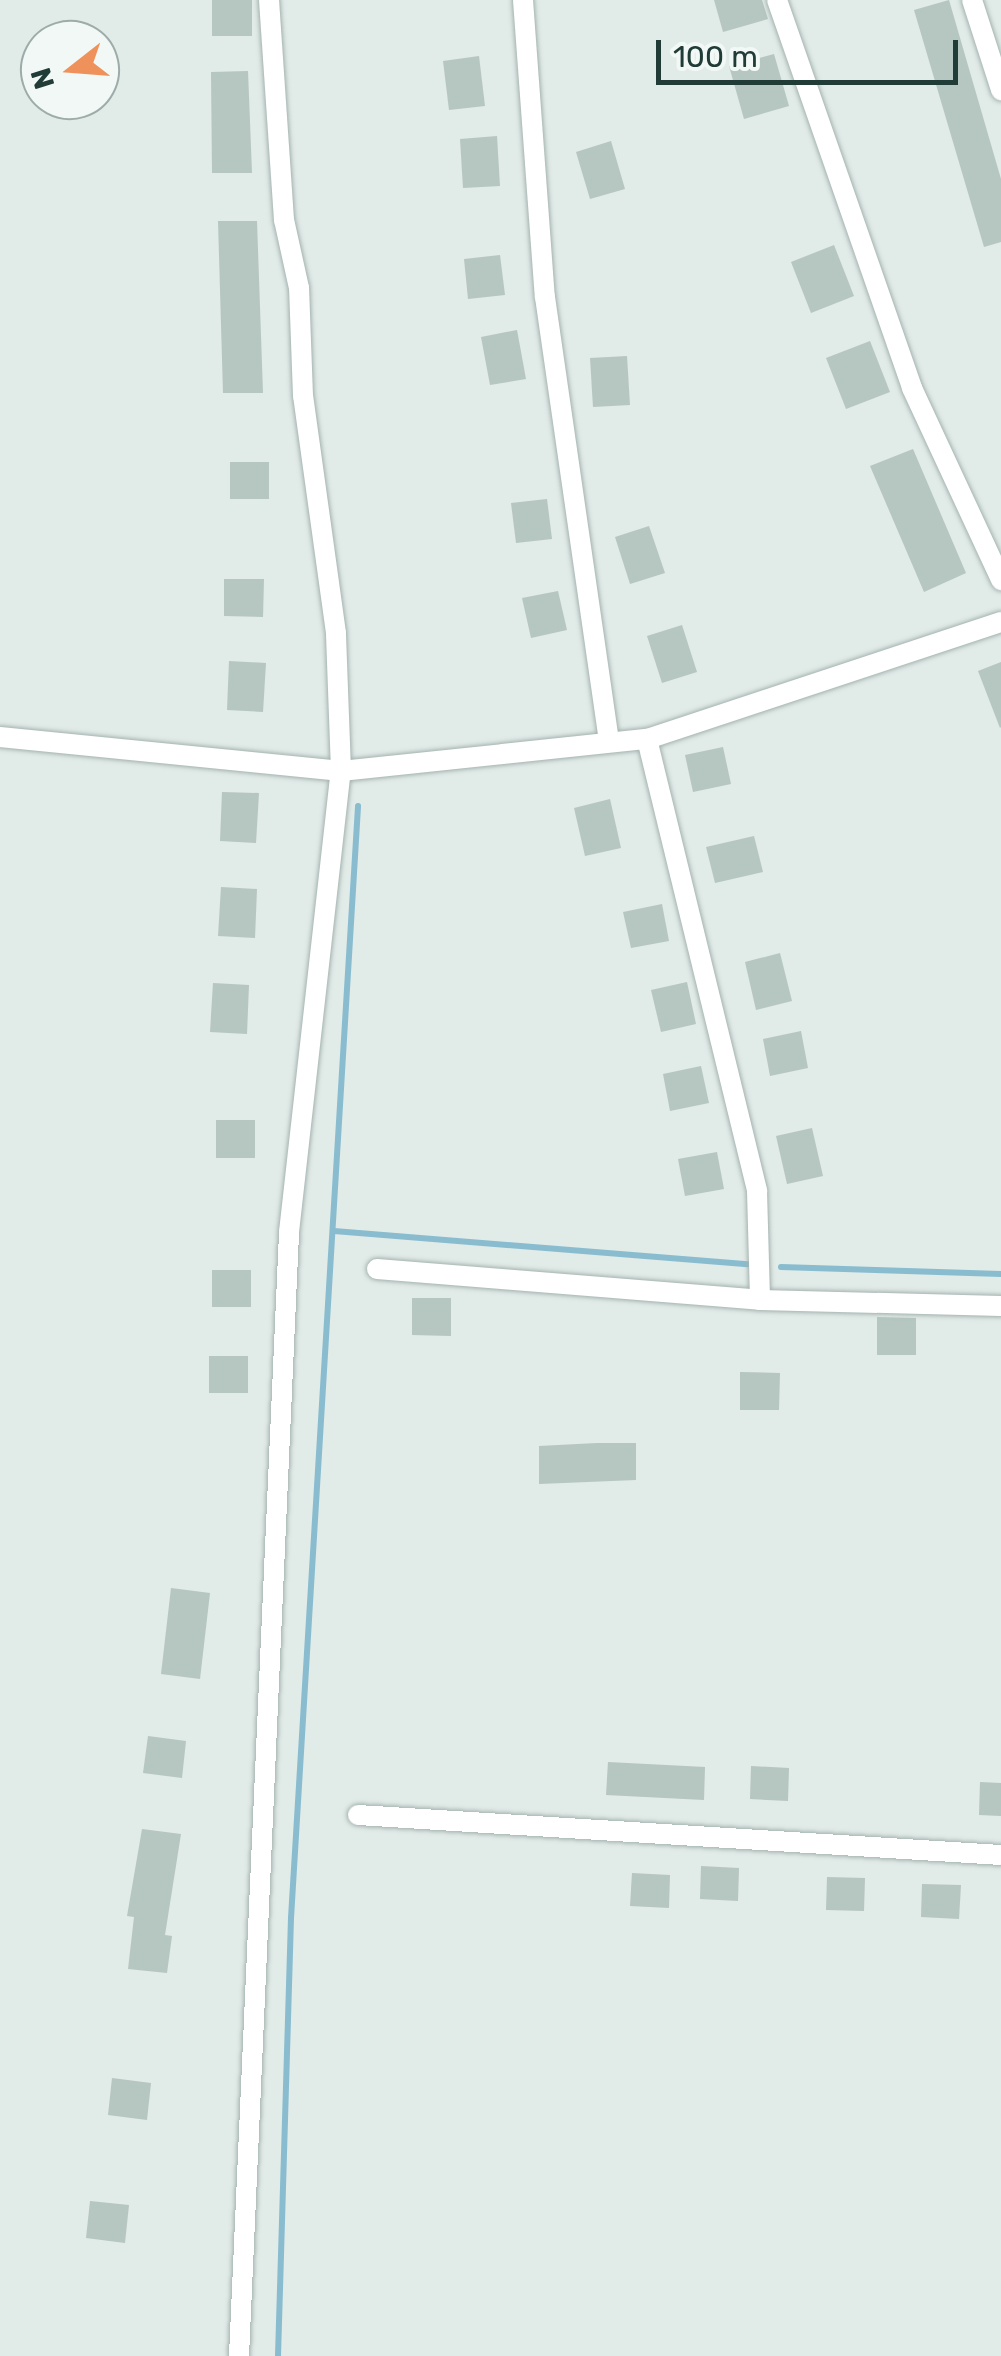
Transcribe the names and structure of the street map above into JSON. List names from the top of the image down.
{
  "scale_bar": "100 m",
  "north": "left"
}
